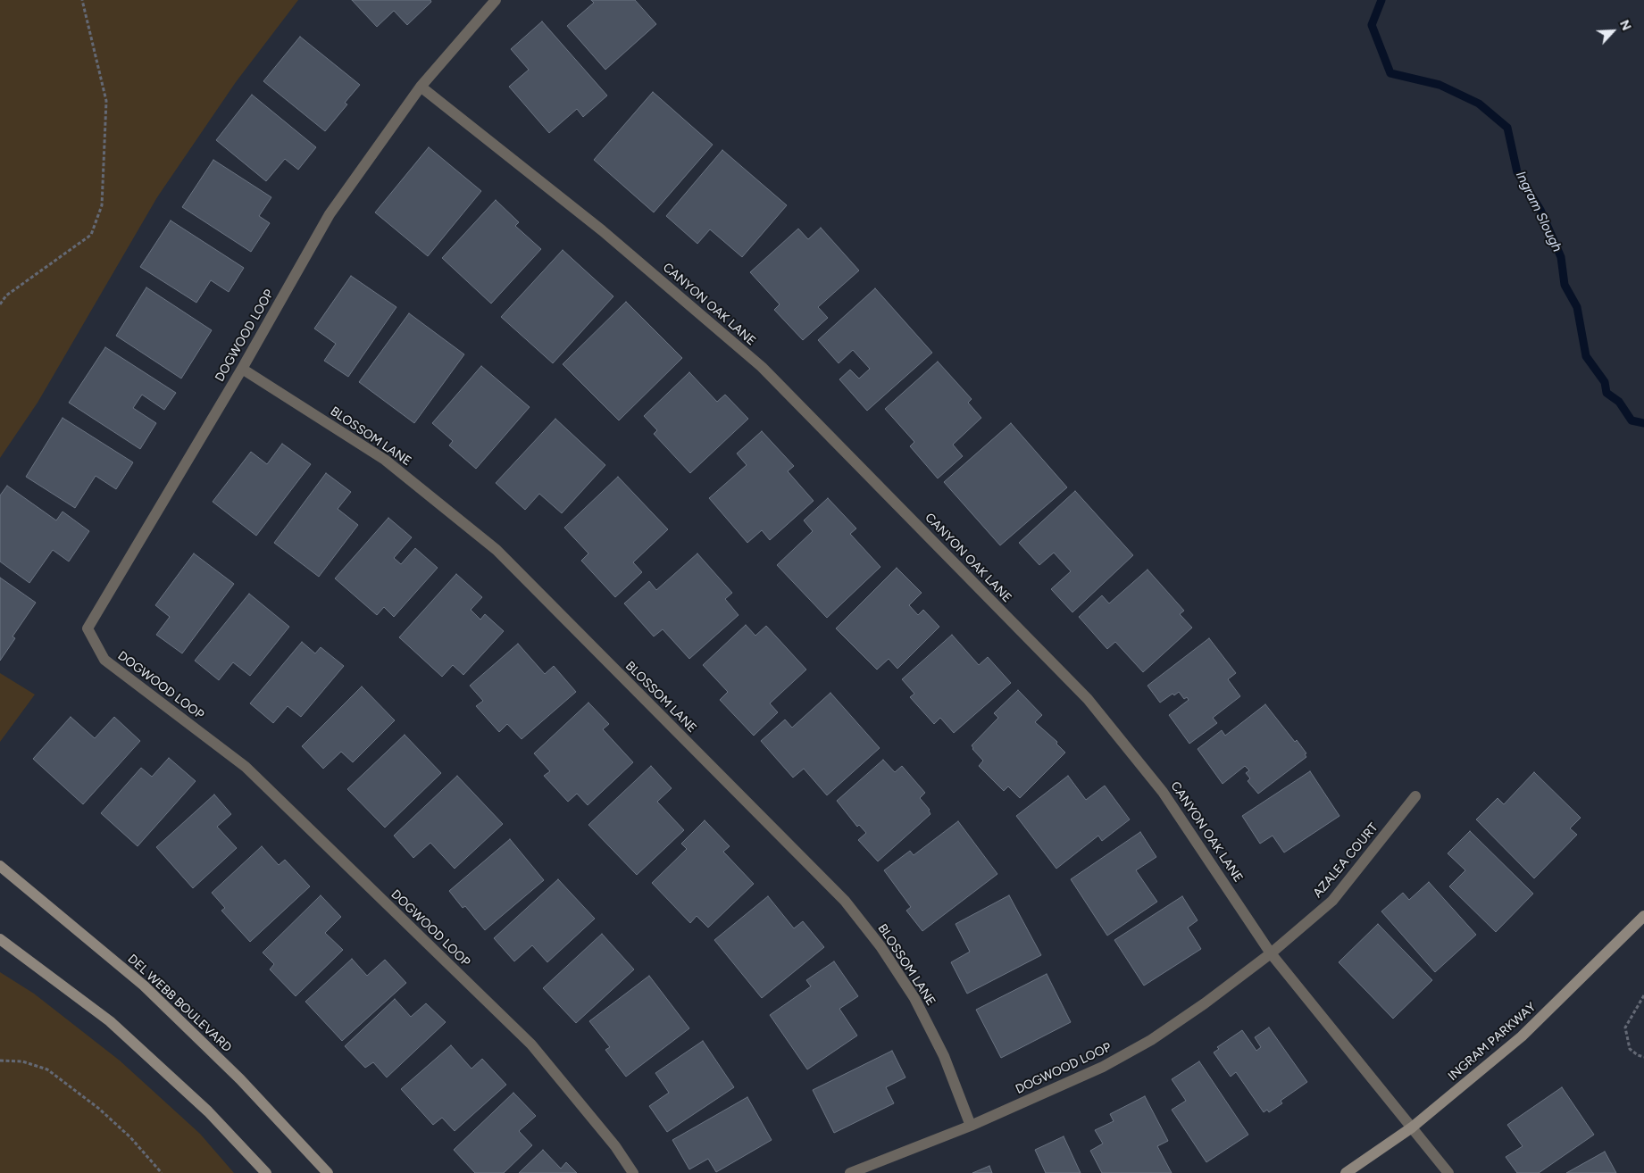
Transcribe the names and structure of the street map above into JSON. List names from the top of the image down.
{
  "streets": {
    "street": [
      "CANYON OAK LANE",
      "DOGWOOD LOOP",
      "BLOSSOM LANE",
      "AZALEA COURT",
      "DEL WEBB BOULEVARD",
      "INGRAM PARKWAY"
    ]
  },
  "crossings": [
    ["CANYON OAK LANE", "DOGWOOD LOOP"],
    ["CANYON OAK LANE", "AZALEA COURT"],
    ["CANYON OAK LANE", "INGRAM PARKWAY"],
    ["DOGWOOD LOOP", "BLOSSOM LANE"],
    ["DOGWOOD LOOP", "AZALEA COURT"]
  ],
  "water": ["Ingram Slough"],
  "north": "top right"
}
